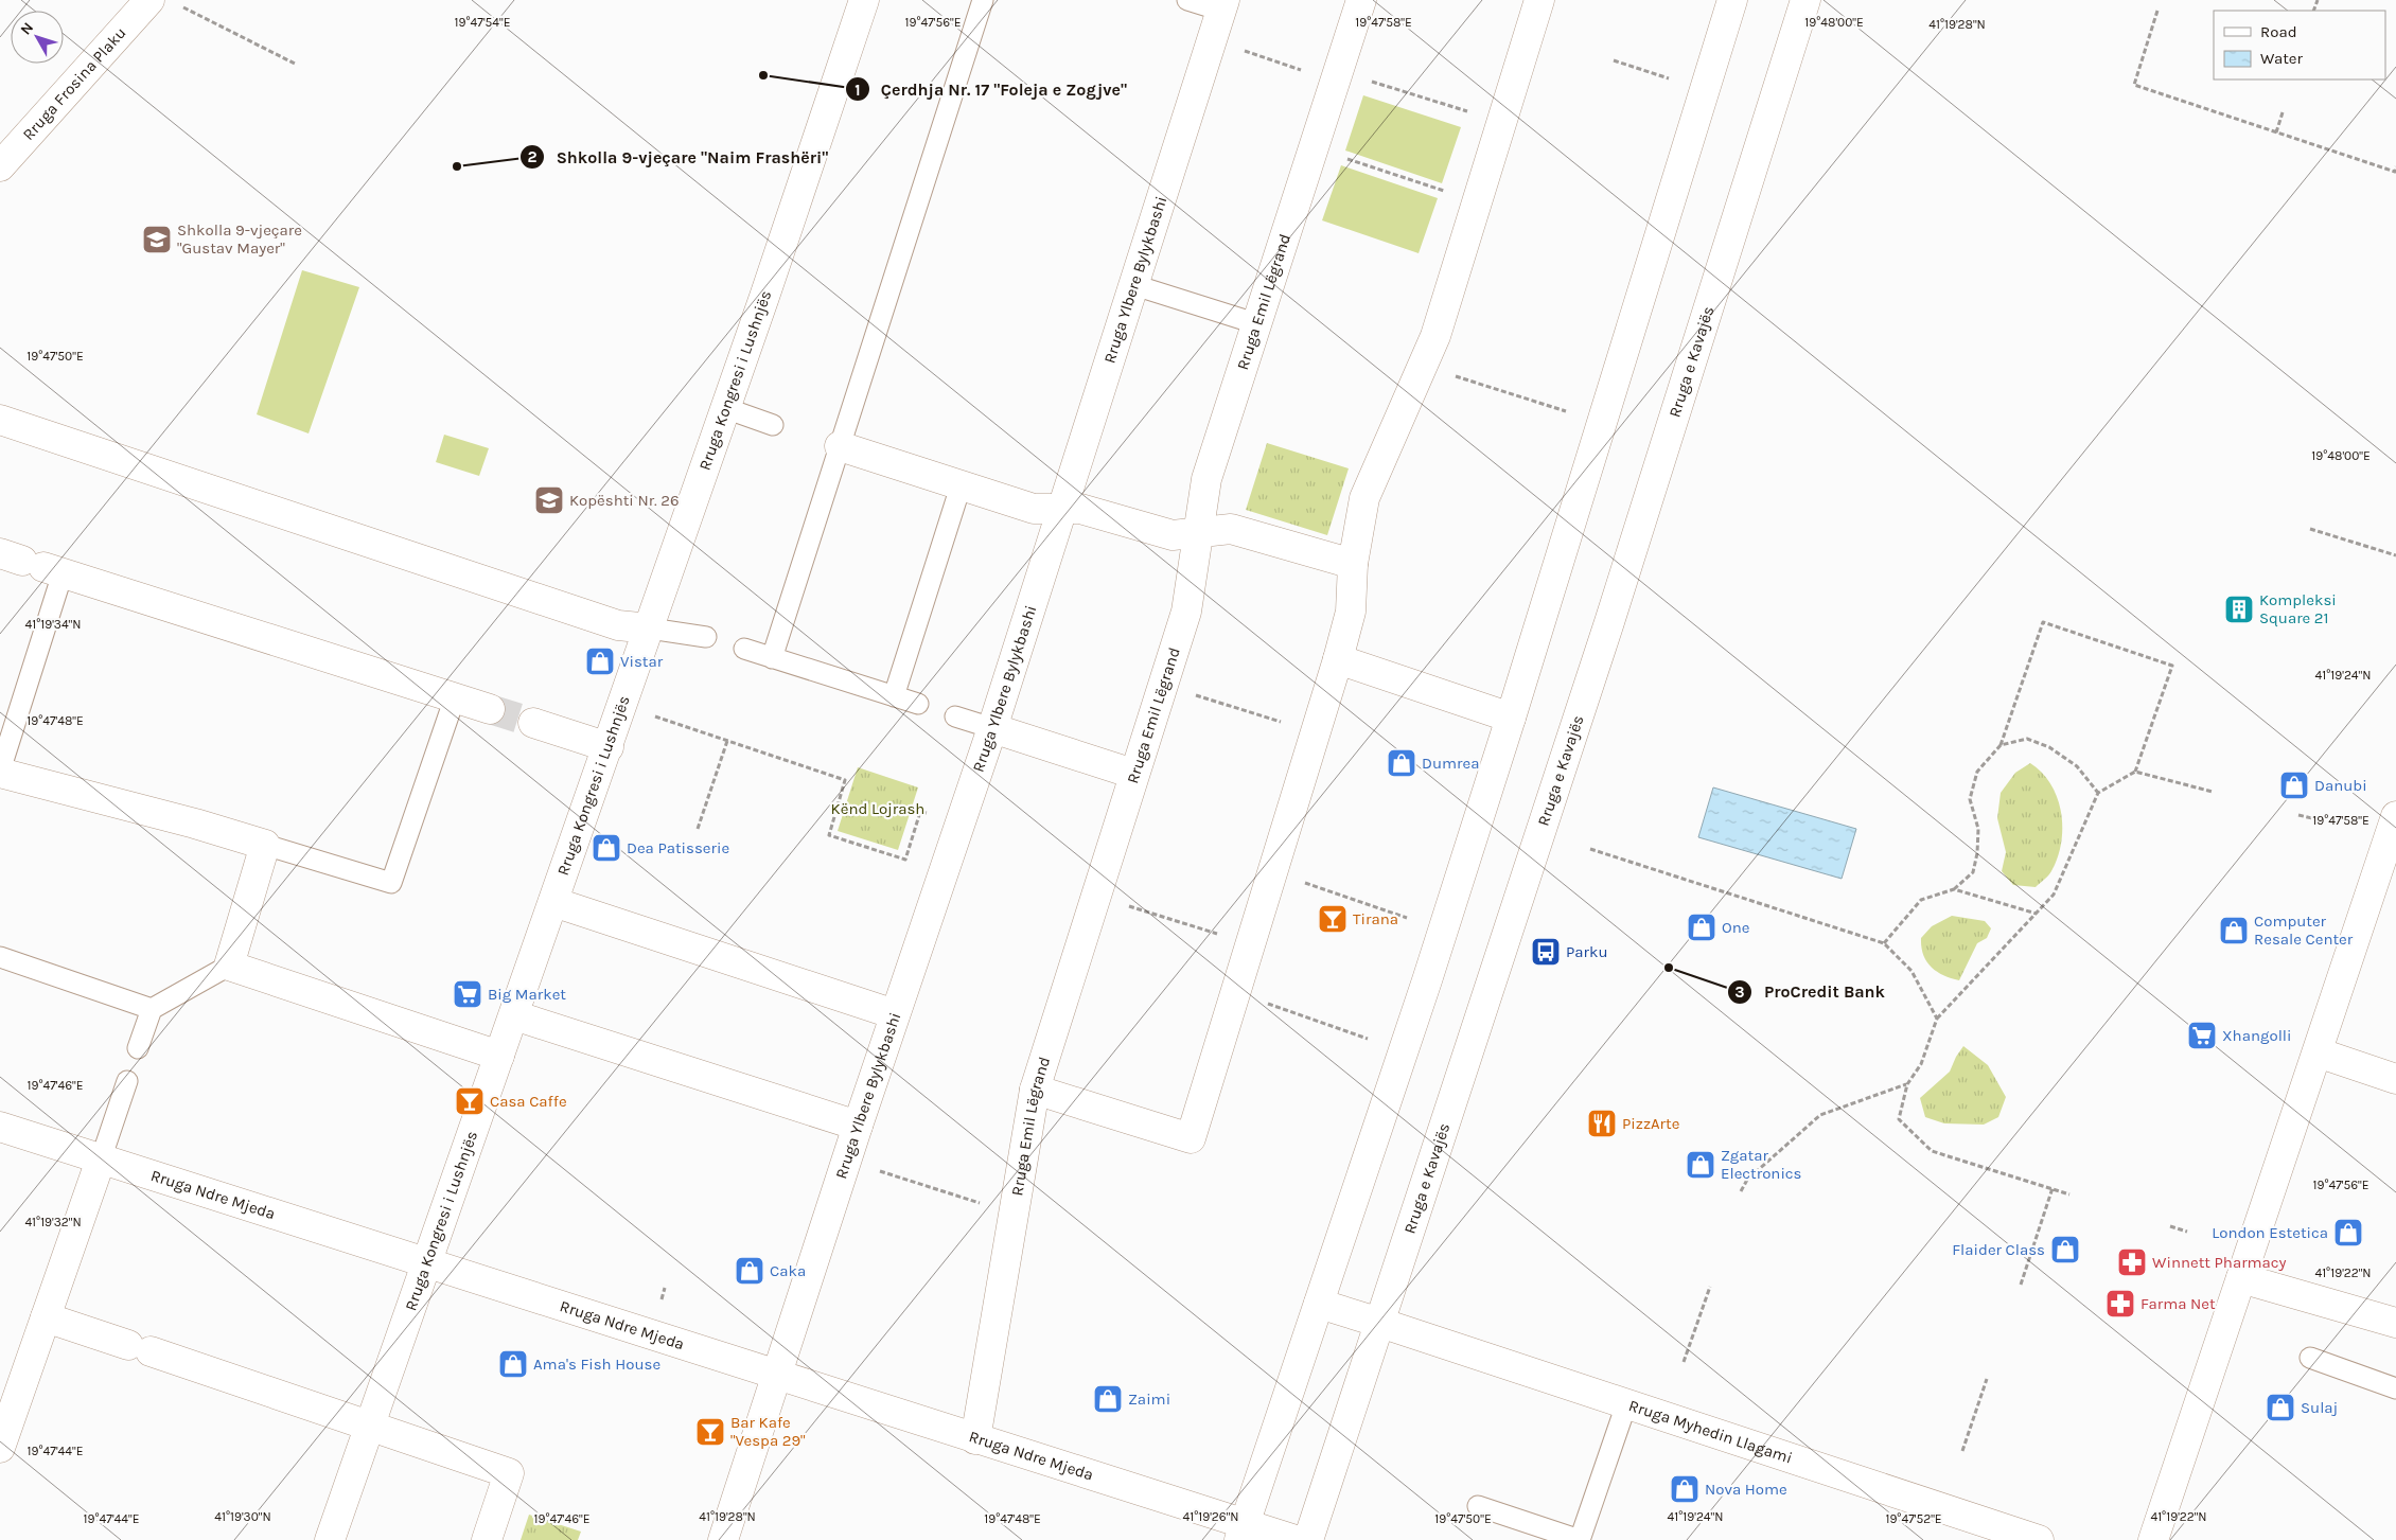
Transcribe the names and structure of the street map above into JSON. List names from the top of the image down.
{
  "streets": {
    "street": [
      "Rruga Frosina Plaku",
      "Rruga Ylbere Bylykbashi",
      "Rruga Emil Lëgrand",
      "Rruga e Kavajës",
      "Rruga Kongresi i Lushnjës",
      "Rruga Ndre Mjeda",
      "Rruga Myhedin Llagami"
    ]
  },
  "crossings": [
    ["Rruga Ylbere Bylykbashi", "Rruga Ndre Mjeda"],
    ["Rruga Emil Lëgrand", "Rruga Ndre Mjeda"],
    ["Rruga e Kavajës", "Rruga Myhedin Llagami"],
    ["Rruga Kongresi i Lushnjës", "Rruga Ndre Mjeda"]
  ],
  "parks": ["Kënd Lojrash"],
  "places": {
    "other": ["Çerdhja Nr. 17 \"Foleja e Zogjve\"", "Shkolla 9-vjeçare \"Naim Frashëri\"", "ProCredit Bank"],
    "school or university": ["Shkolla 9-vjeçare \"Gustav Mayer\"", "Kopështi Nr. 26"],
    "building": ["Kompleksi Square 21"],
    "shop": [
      "Vistar",
      "Dumrea",
      "Danubi",
      "Dea Patisserie",
      "One",
      "Computer Resale Center",
      "Zgatar Electronics",
      "London Estetica",
      "Flaider Class",
      "Caka",
      "Ama's Fish House",
      "Zaimi",
      "Sulaj",
      "Nova Home"
    ],
    "bar": ["Tirana", "Casa Caffe", "Bar Kafe \"Vespa 29\""],
    "bus stop": ["Parku"],
    "supermarket": ["Big Market", "Xhangolli"],
    "restaurant": ["PizzArte"],
    "pharmacy": ["Winnett Pharmacy", "Farma Net"]
  },
  "legend": ["Road", "Water"],
  "north": "top left",
  "coordinates": [
    "19°47'54\"E",
    "19°47'56\"E",
    "19°47'58\"E",
    "19°48'00\"E",
    "41°19'28\"N",
    "19°47'50\"E",
    "41°19'34\"N",
    "41°19'24\"N",
    "19°47'48\"E",
    "19°47'46\"E",
    "41°19'32\"N",
    "41°19'22\"N",
    "19°47'44\"E",
    "41°19'30\"N",
    "41°19'26\"N",
    "19°47'52\"E"
  ]
}
